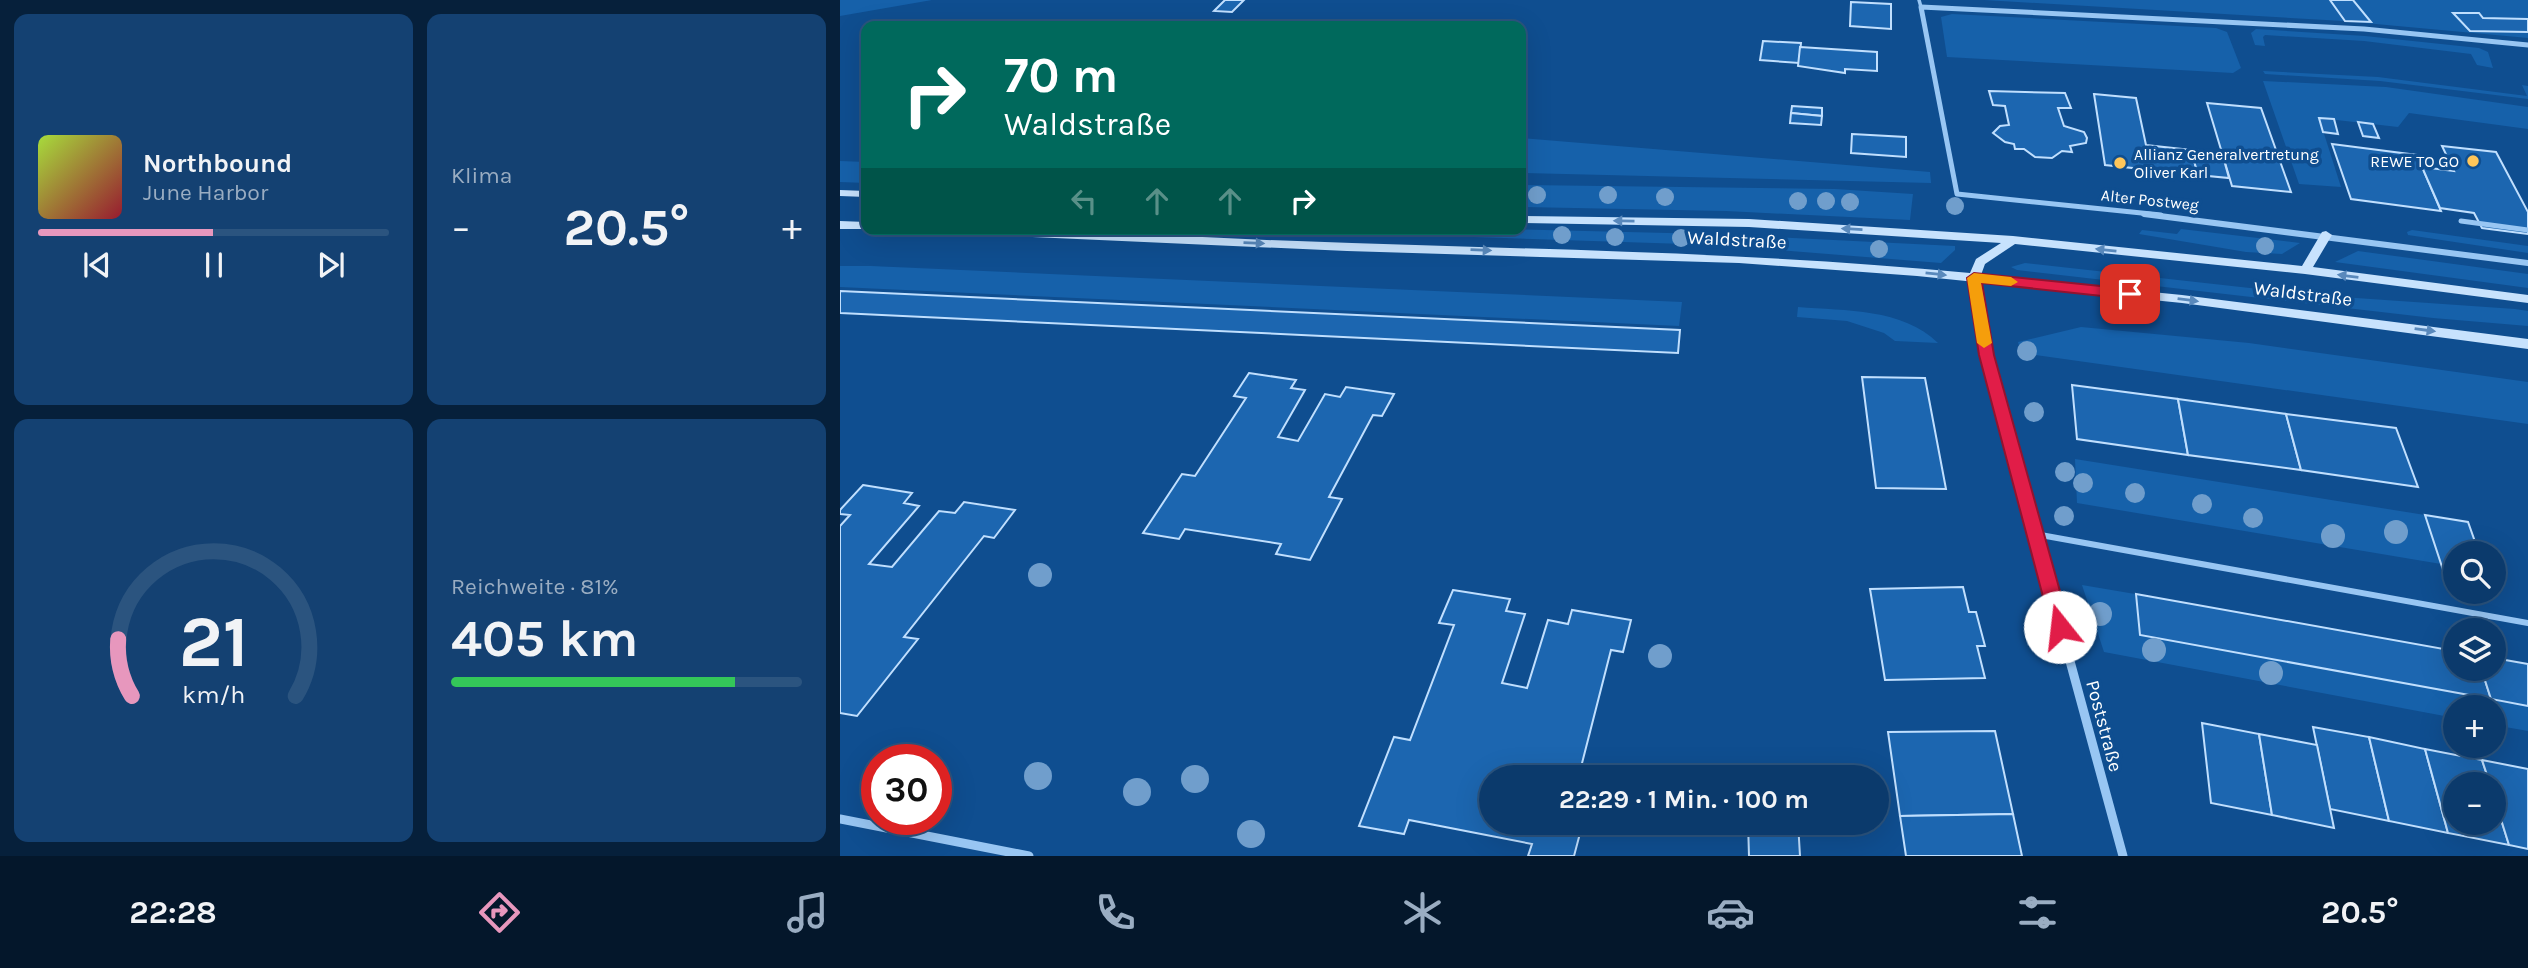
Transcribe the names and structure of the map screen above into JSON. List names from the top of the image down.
{
  "streets": {
    "main road": ["Waldstraße"],
    "street": ["Alter Postweg", "Poststraße"]
  },
  "crossings": [
    ["Waldstraße", "Poststraße"]
  ],
  "places": ["REWE TO GO", "Allianz Generalvertretung Oliver Karl"],
  "page": {
    "tile": [
      "Klima",
      ["Reichweite · 81%", "405 km"]
    ],
    "turn": ["70 m", "Waldstraße"],
    "song": ["Northbound", "June Harbor"],
    "heat": ["−", "20.5°", "+"],
    "map_buttons": ["+", "−"],
    "limit": "30",
    "trip": "22:29 · 1 Min. · 100 m",
    "tabs": ["22:28", "20.5°"],
    "gauge": ["21", "km/h"]
  }
}
